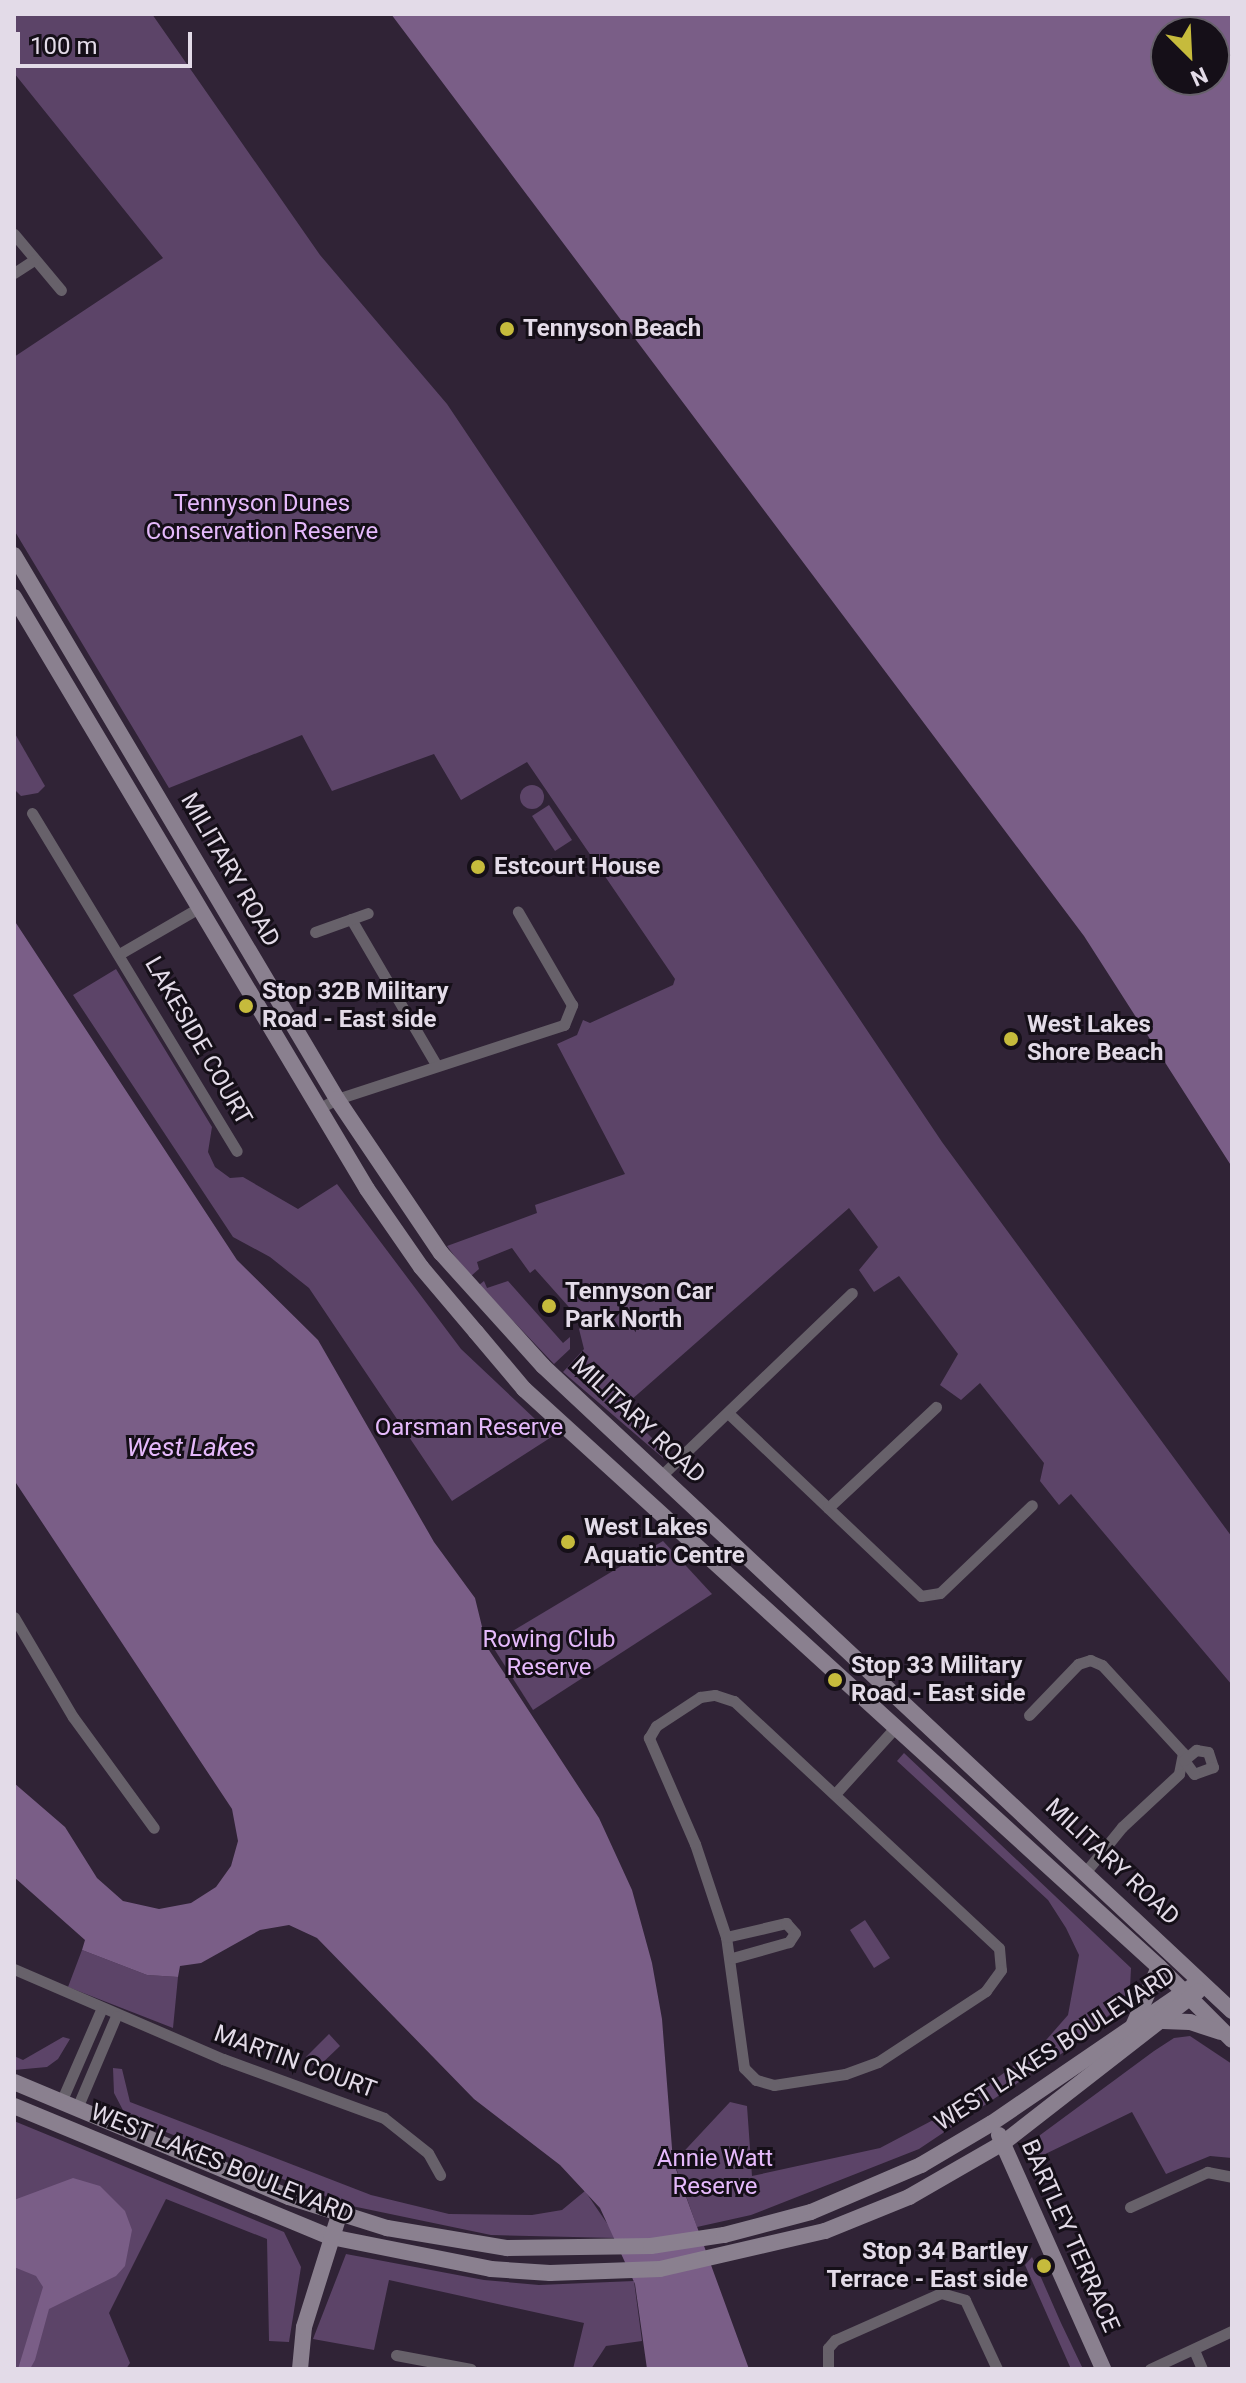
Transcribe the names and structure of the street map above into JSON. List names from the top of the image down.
{
  "streets": {
    "main road": ["MILITARY ROAD", "WEST LAKES BOULEVARD", "BARTLEY TERRACE"],
    "street": ["LAKESIDE COURT", "MARTIN COURT"]
  },
  "crossings": [
    ["MILITARY ROAD", "LAKESIDE COURT"],
    ["MILITARY ROAD", "WEST LAKES BOULEVARD"],
    ["WEST LAKES BOULEVARD", "BARTLEY TERRACE"]
  ],
  "water": ["West Lakes"],
  "parks": [
    "Tennyson Dunes Conservation Reserve",
    "Oarsman Reserve",
    "Rowing Club Reserve",
    "Annie Watt Reserve"
  ],
  "places": [
    "Tennyson Beach",
    "Estcourt House",
    "Stop 32B Military Road - East side",
    "West Lakes Shore Beach",
    "Tennyson Car Park North",
    "West Lakes Aquatic Centre",
    "Stop 33 Military Road - East side",
    "Stop 34 Bartley Terrace - East side"
  ],
  "scale_bar": "100 m",
  "north": "bottom right"
}
